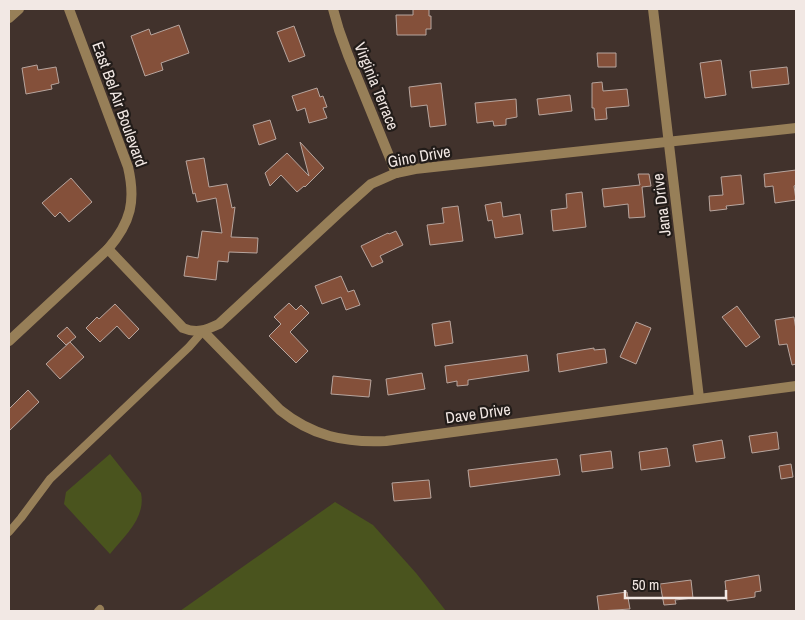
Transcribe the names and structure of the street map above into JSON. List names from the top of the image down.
{
  "streets": {
    "street": [
      "Virginia Terrace",
      "East Bel Air Boulevard",
      "Gino Drive",
      "Jana Drive",
      "Dave Drive"
    ]
  },
  "crossings": [
    ["Virginia Terrace", "Gino Drive"],
    ["Gino Drive", "Jana Drive"],
    ["Gino Drive", "Dave Drive"],
    ["Jana Drive", "Dave Drive"]
  ],
  "scale_bar": "50 m"
}
